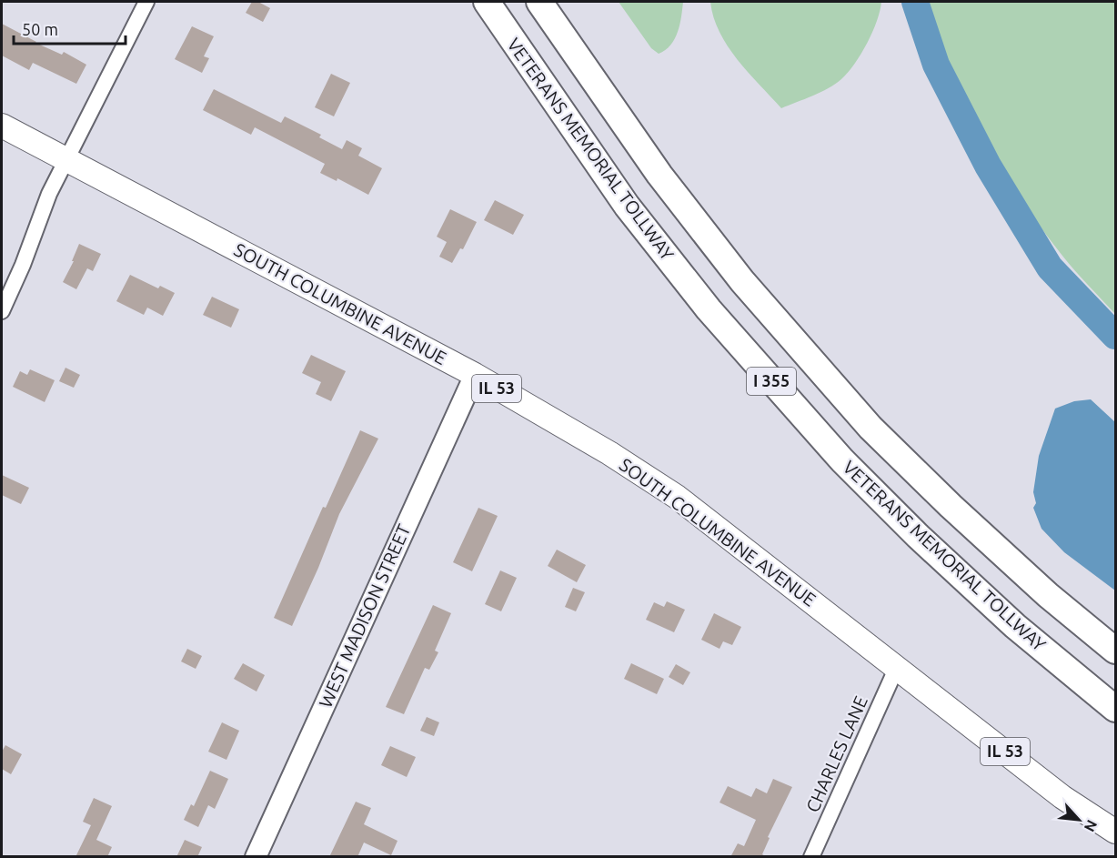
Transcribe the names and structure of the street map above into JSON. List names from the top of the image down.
{
  "streets": {
    "highway": ["VETERANS MEMORIAL TOLLWAY", "I 355"],
    "main road": ["SOUTH COLUMBINE AVENUE", "IL 53"],
    "street": ["WEST MADISON STREET", "CHARLES LANE"]
  },
  "crossings": [
    ["SOUTH COLUMBINE AVENUE", "WEST MADISON STREET"],
    ["SOUTH COLUMBINE AVENUE", "CHARLES LANE"]
  ],
  "scale_bar": "50 m",
  "north": "bottom right"
}
